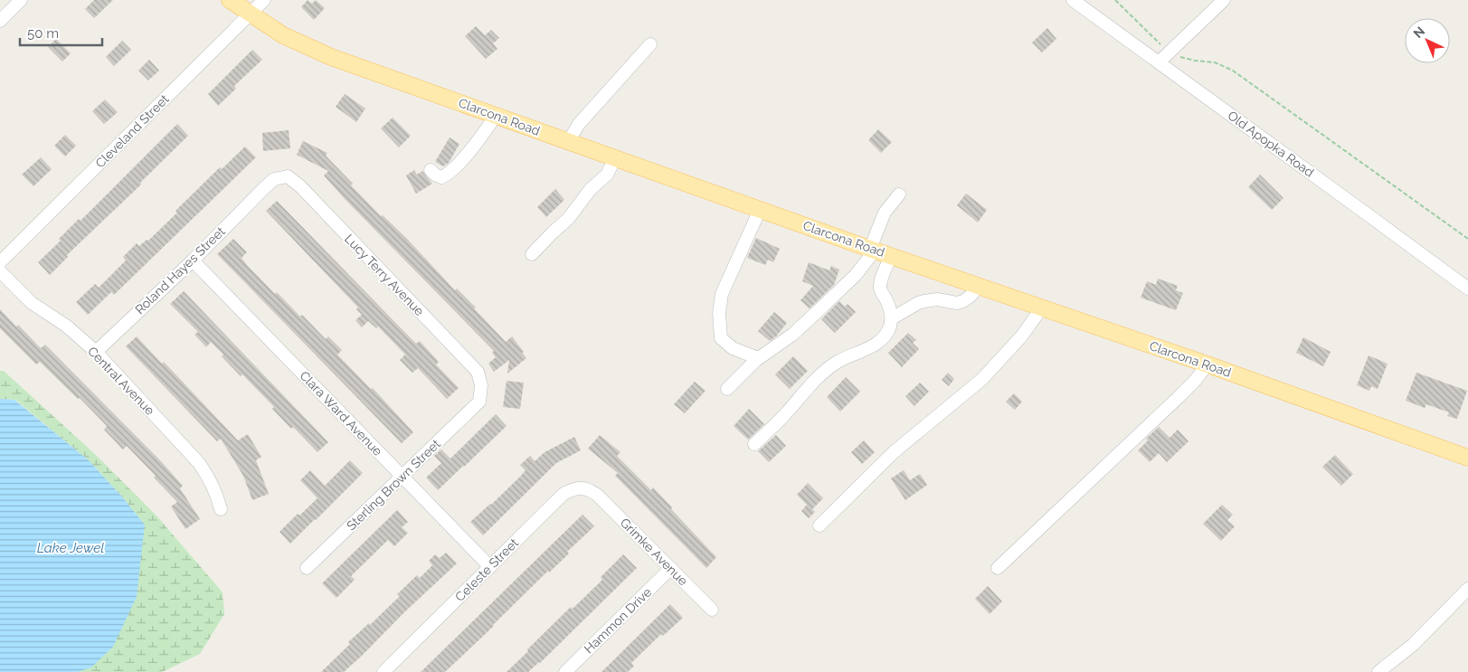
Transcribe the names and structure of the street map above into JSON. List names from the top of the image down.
{
  "streets": {
    "main road": ["Clarcona Road"],
    "street": [
      "Cleveland Street",
      "Old Apopka Road",
      "Roland Hayes Street",
      "Lucy Terry Avenue",
      "Central Avenue",
      "Clara Ward Avenue",
      "Sterling Brown Street",
      "Grimke Avenue",
      "Celeste Street",
      "Hammon Drive"
    ]
  },
  "crossings": [
    ["Clarcona Road", "Cleveland Street"],
    ["Roland Hayes Street", "Lucy Terry Avenue"],
    ["Roland Hayes Street", "Central Avenue"],
    ["Roland Hayes Street", "Clara Ward Avenue"],
    ["Lucy Terry Avenue", "Sterling Brown Street"],
    ["Clara Ward Avenue", "Sterling Brown Street"],
    ["Clara Ward Avenue", "Celeste Street"],
    ["Grimke Avenue", "Celeste Street"],
    ["Grimke Avenue", "Hammon Drive"]
  ],
  "water": ["Lake Jewel"],
  "scale_bar": "50 m",
  "north": "top left"
}
